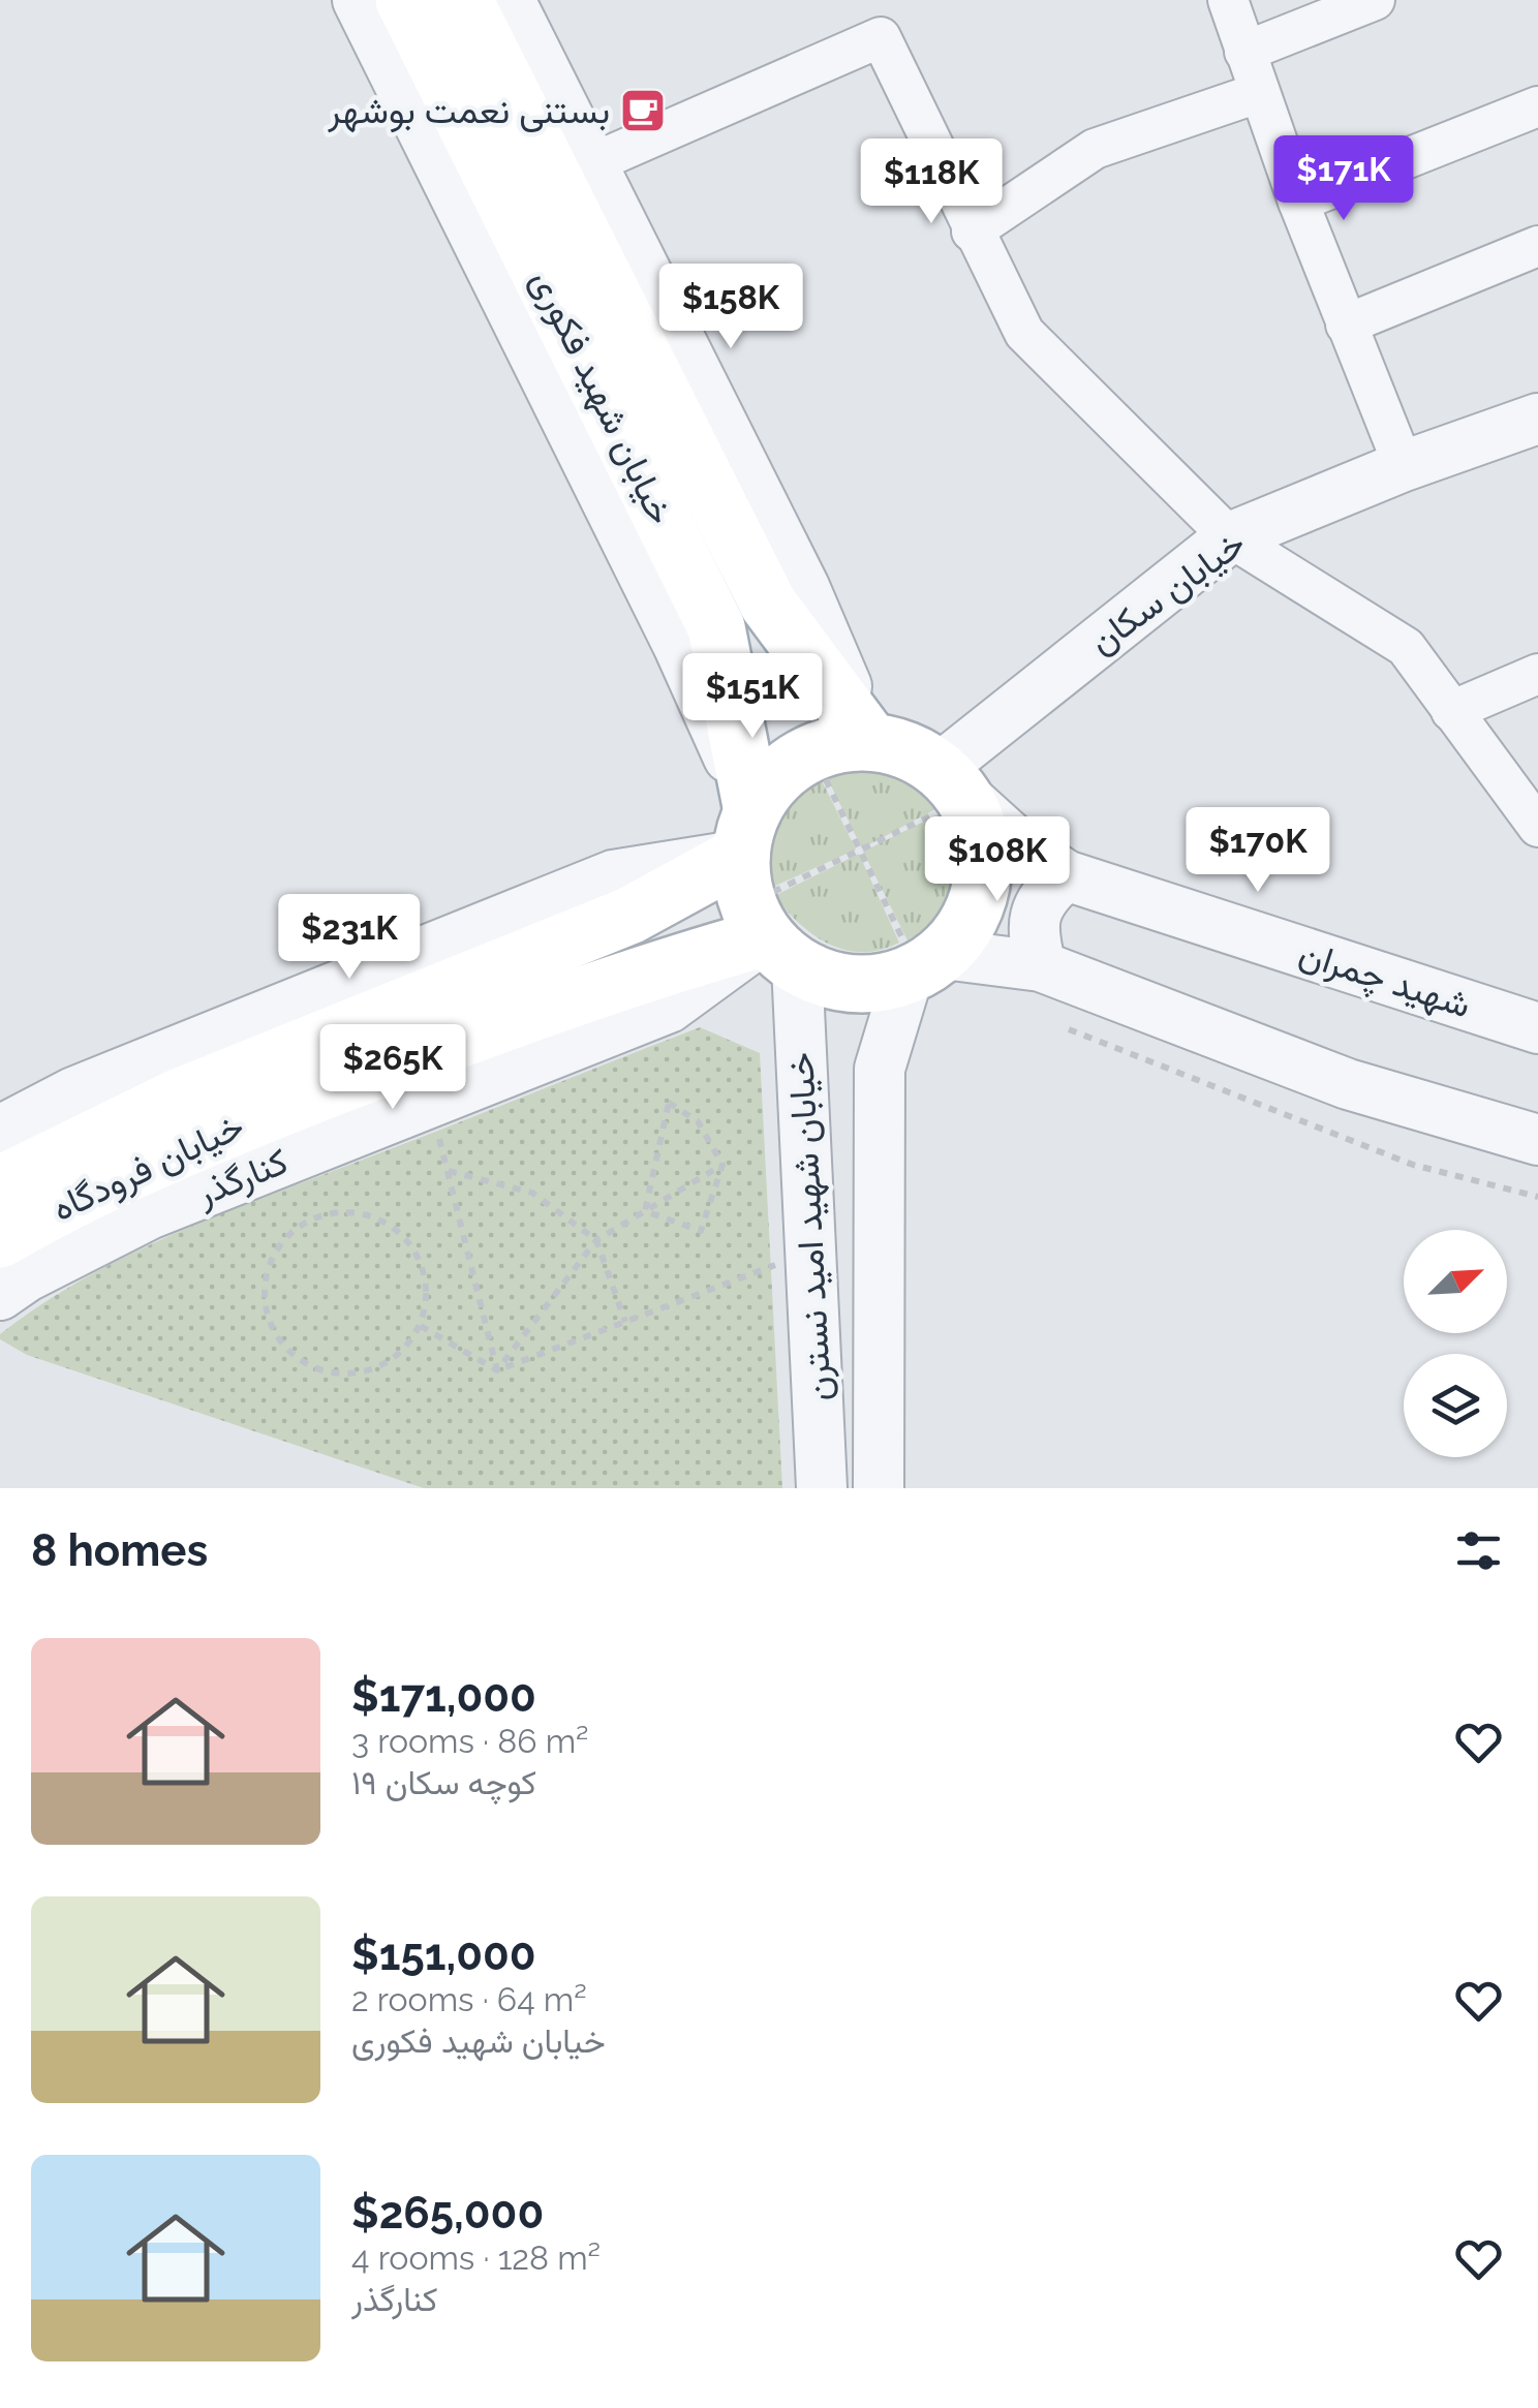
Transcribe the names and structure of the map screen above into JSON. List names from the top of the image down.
{
  "streets": {
    "main road": ["خیابان شهید فکوری", "خیابان فرودگاه"],
    "street": [
      "خیابان سکان",
      "شهید چمران",
      "کنارگذر",
      "خیابان شهید امید نسترن"
    ]
  },
  "crossings": [
    ["خیابان شهید فکوری", "خیابان فرودگاه"],
    ["خیابان شهید فکوری", "کنارگذر"],
    ["خیابان شهید فکوری", "خیابان شهید امید نسترن"],
    ["خیابان سکان", "شهید چمران"],
    ["خیابان فرودگاه", "کنارگذر"],
    ["خیابان فرودگاه", "خیابان شهید امید نسترن"],
    ["کنارگذر", "خیابان شهید امید نسترن"]
  ],
  "places": {
    "cafe": ["بستنی نعمت بوشهر"]
  },
  "north": "top right",
  "page": {
    "price": [
      "$171K",
      "$118K",
      "$158K",
      "$151K",
      "$170K",
      "$108K",
      "$231K",
      "$265K"
    ],
    "heading": "8 homes",
    "list": [
      {
        "name": "$171,000",
        "note": "3 rooms · 86 m² · کوچه سکان ۱۹"
      },
      {
        "name": "$151,000",
        "note": "2 rooms · 64 m² · خیابان شهید فکوری"
      },
      {
        "name": "$265,000",
        "note": "4 rooms · 128 m² · کنارگذر"
      }
    ]
  }
}
